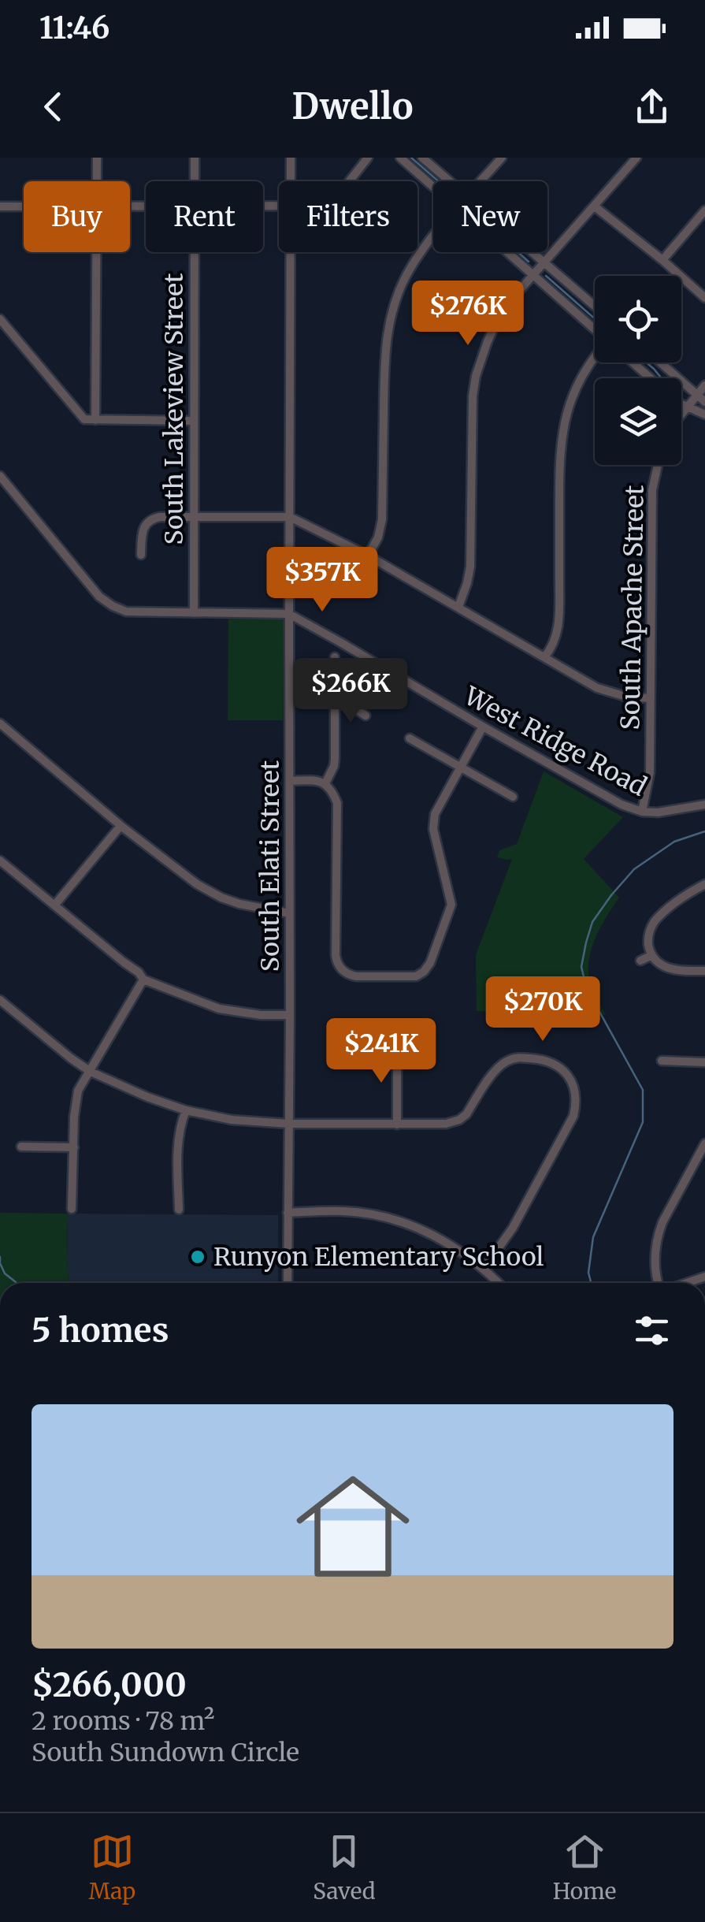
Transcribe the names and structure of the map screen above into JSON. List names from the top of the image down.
{
  "streets": {
    "street": [
      "South Lakeview Street",
      "South Apache Street",
      "West Ridge Road",
      "South Elati Street"
    ]
  },
  "crossings": [
    ["South Lakeview Street", "West Ridge Road"],
    ["South Apache Street", "West Ridge Road"],
    ["West Ridge Road", "South Elati Street"]
  ],
  "places": ["Runyon Elementary School"],
  "page": {
    "status": "11:46",
    "header": "Dwello",
    "chip": [
      "Buy",
      "Rent",
      "Filters",
      "New"
    ],
    "price": [
      "$276K",
      "$357K",
      "$266K",
      "$270K",
      "$241K"
    ],
    "heading": "5 homes",
    "list": [
      {
        "name": "$266,000",
        "note": "2 rooms · 78 m² · South Sundown Circle"
      }
    ],
    "tabs": ["Map", "Saved", "Home"]
  }
}
